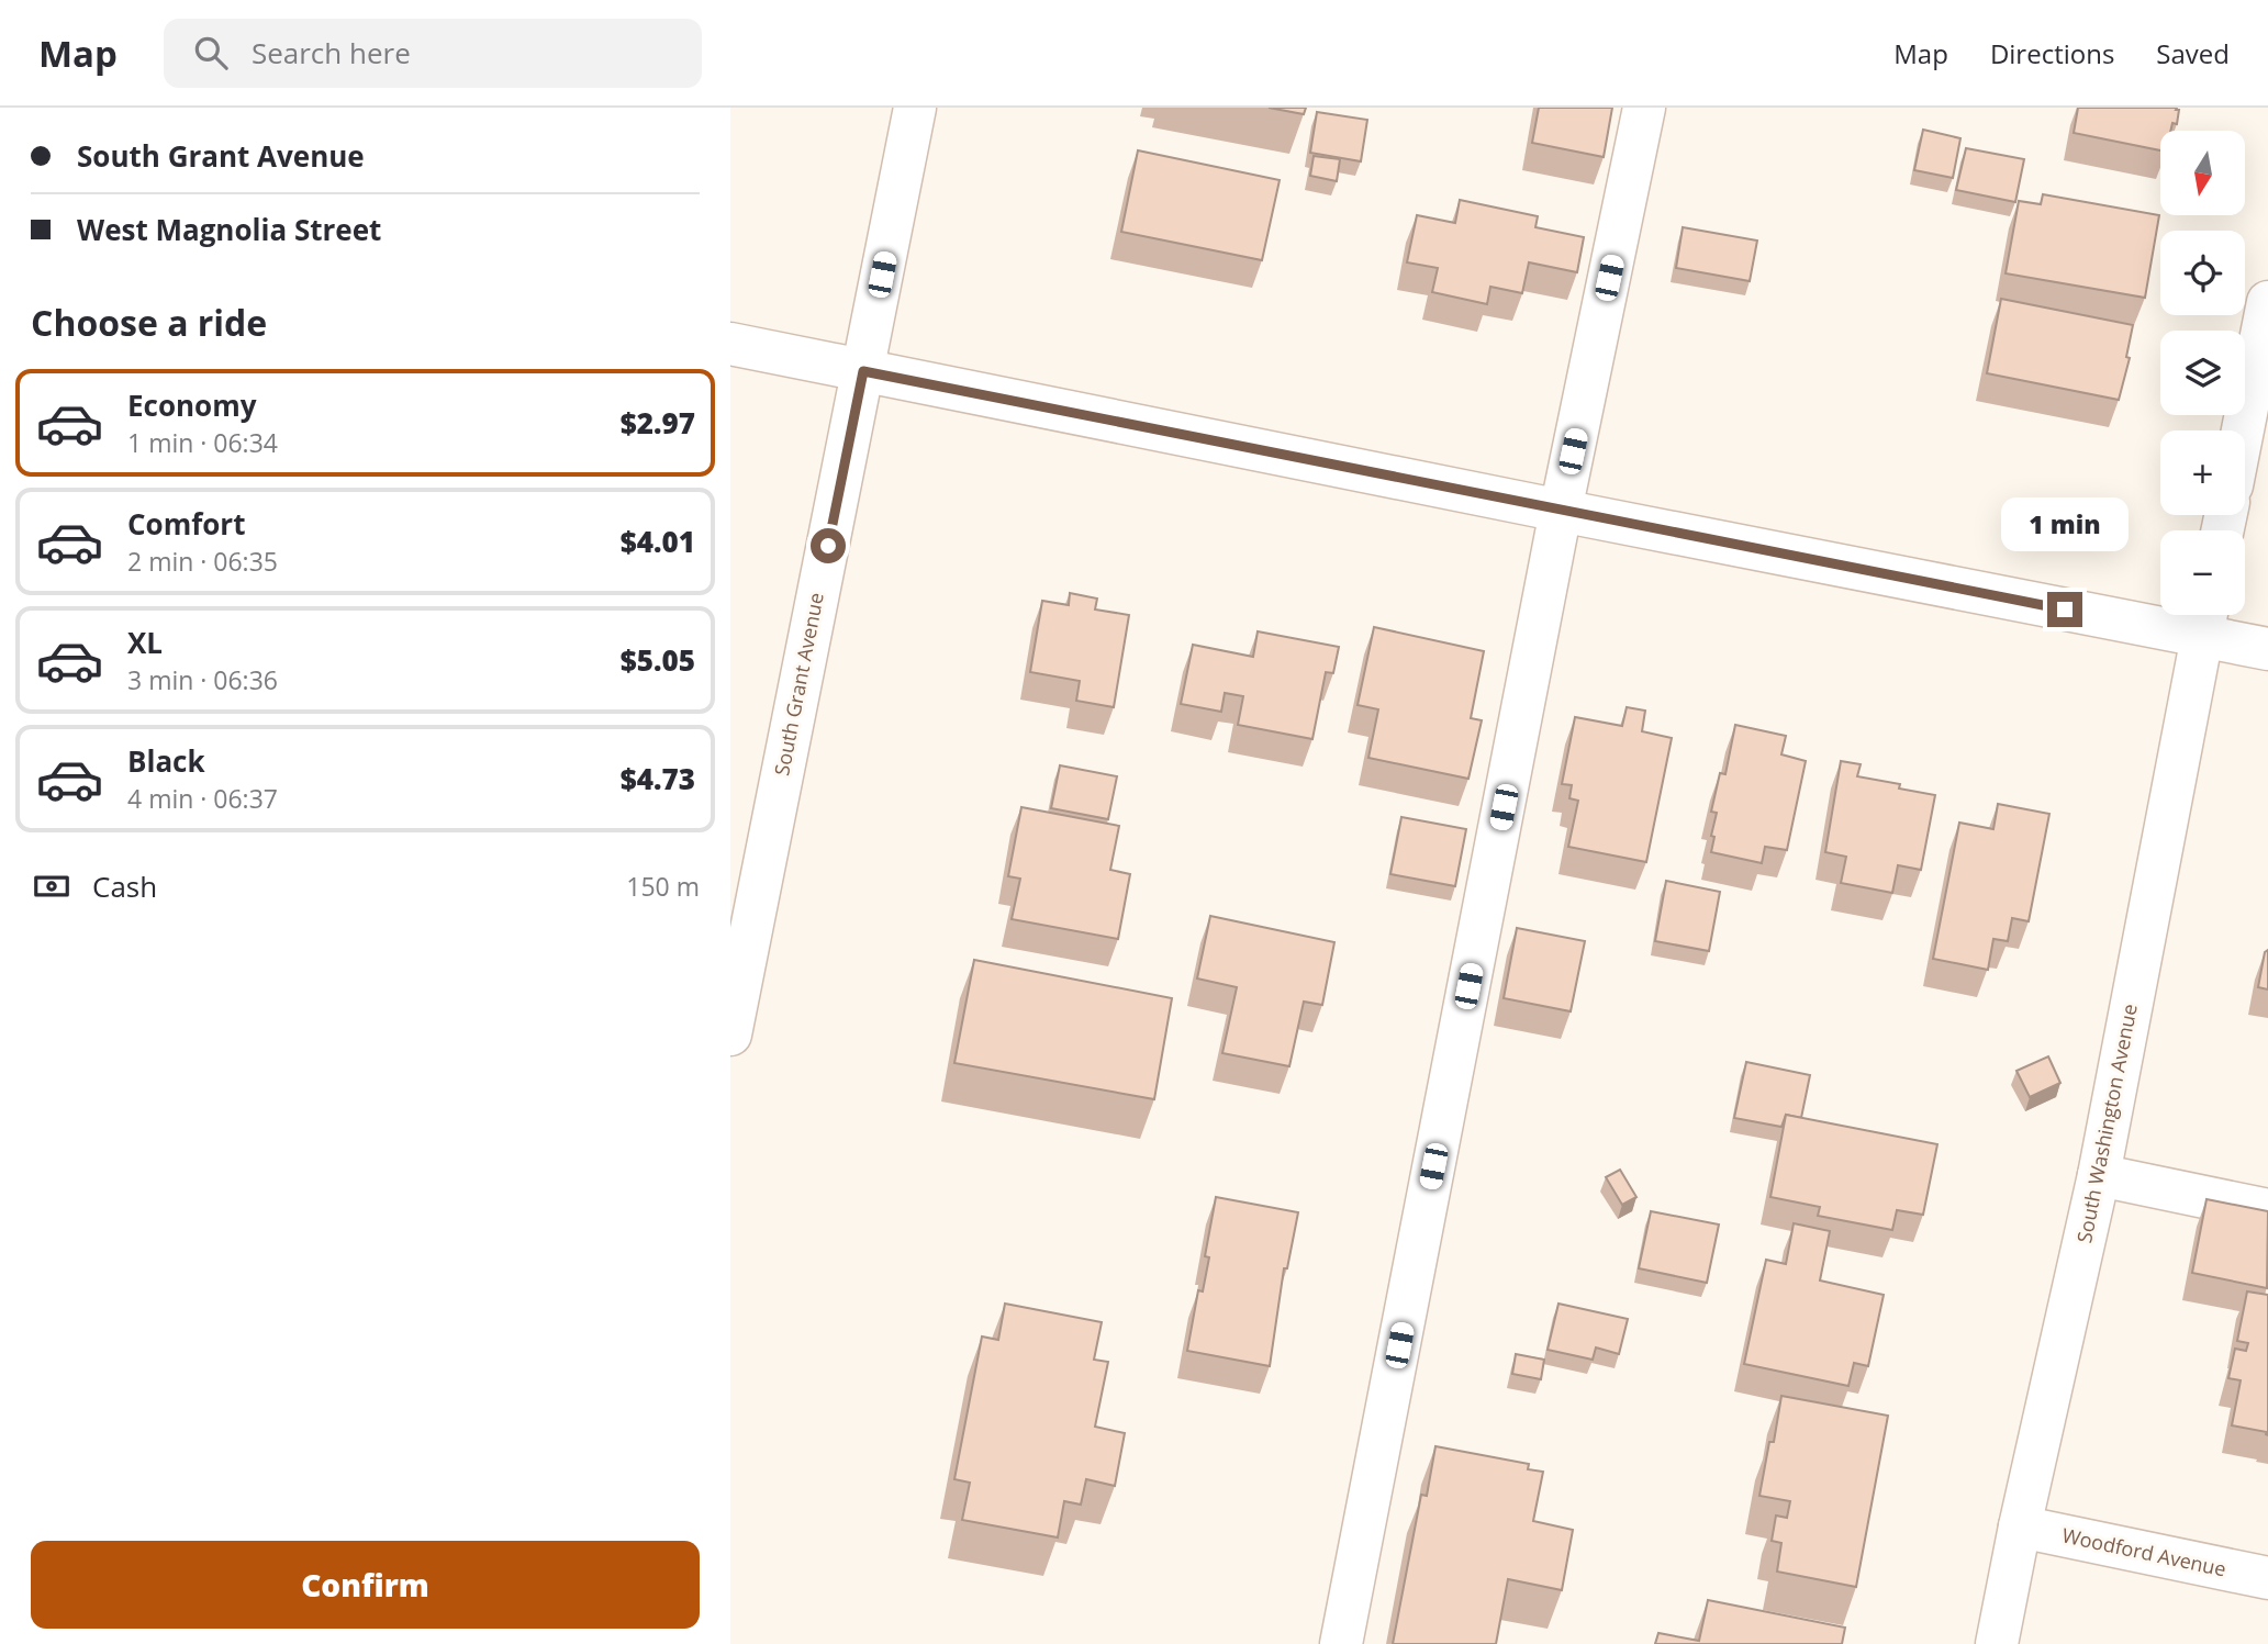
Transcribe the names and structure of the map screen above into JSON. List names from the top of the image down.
{
  "streets": {
    "street": ["South Grant Avenue", "South Washington Avenue", "Woodford Avenue"]
  },
  "crossings": [
    ["South Washington Avenue", "Woodford Avenue"]
  ],
  "north": "bottom",
  "page": {
    "header": "Map",
    "search": "Search here",
    "nav": ["Map", "Directions", "Saved"],
    "banner": ["South Grant Avenue", "West Magnolia Street"],
    "map_buttons": ["+", "−"],
    "heading": "Choose a ride",
    "list": [
      {
        "name": "Economy",
        "note": "1 min · 06:34",
        "value": "$2.97"
      },
      {
        "name": "Comfort",
        "note": "2 min · 06:35",
        "value": "$4.01"
      },
      {
        "name": "XL",
        "note": "3 min · 06:36",
        "value": "$5.05"
      },
      {
        "name": "Black",
        "note": "4 min · 06:37",
        "value": "$4.73"
      }
    ],
    "bubble": "1 min",
    "pay": ["Cash", "150 m"],
    "buttons": "Confirm"
  }
}
